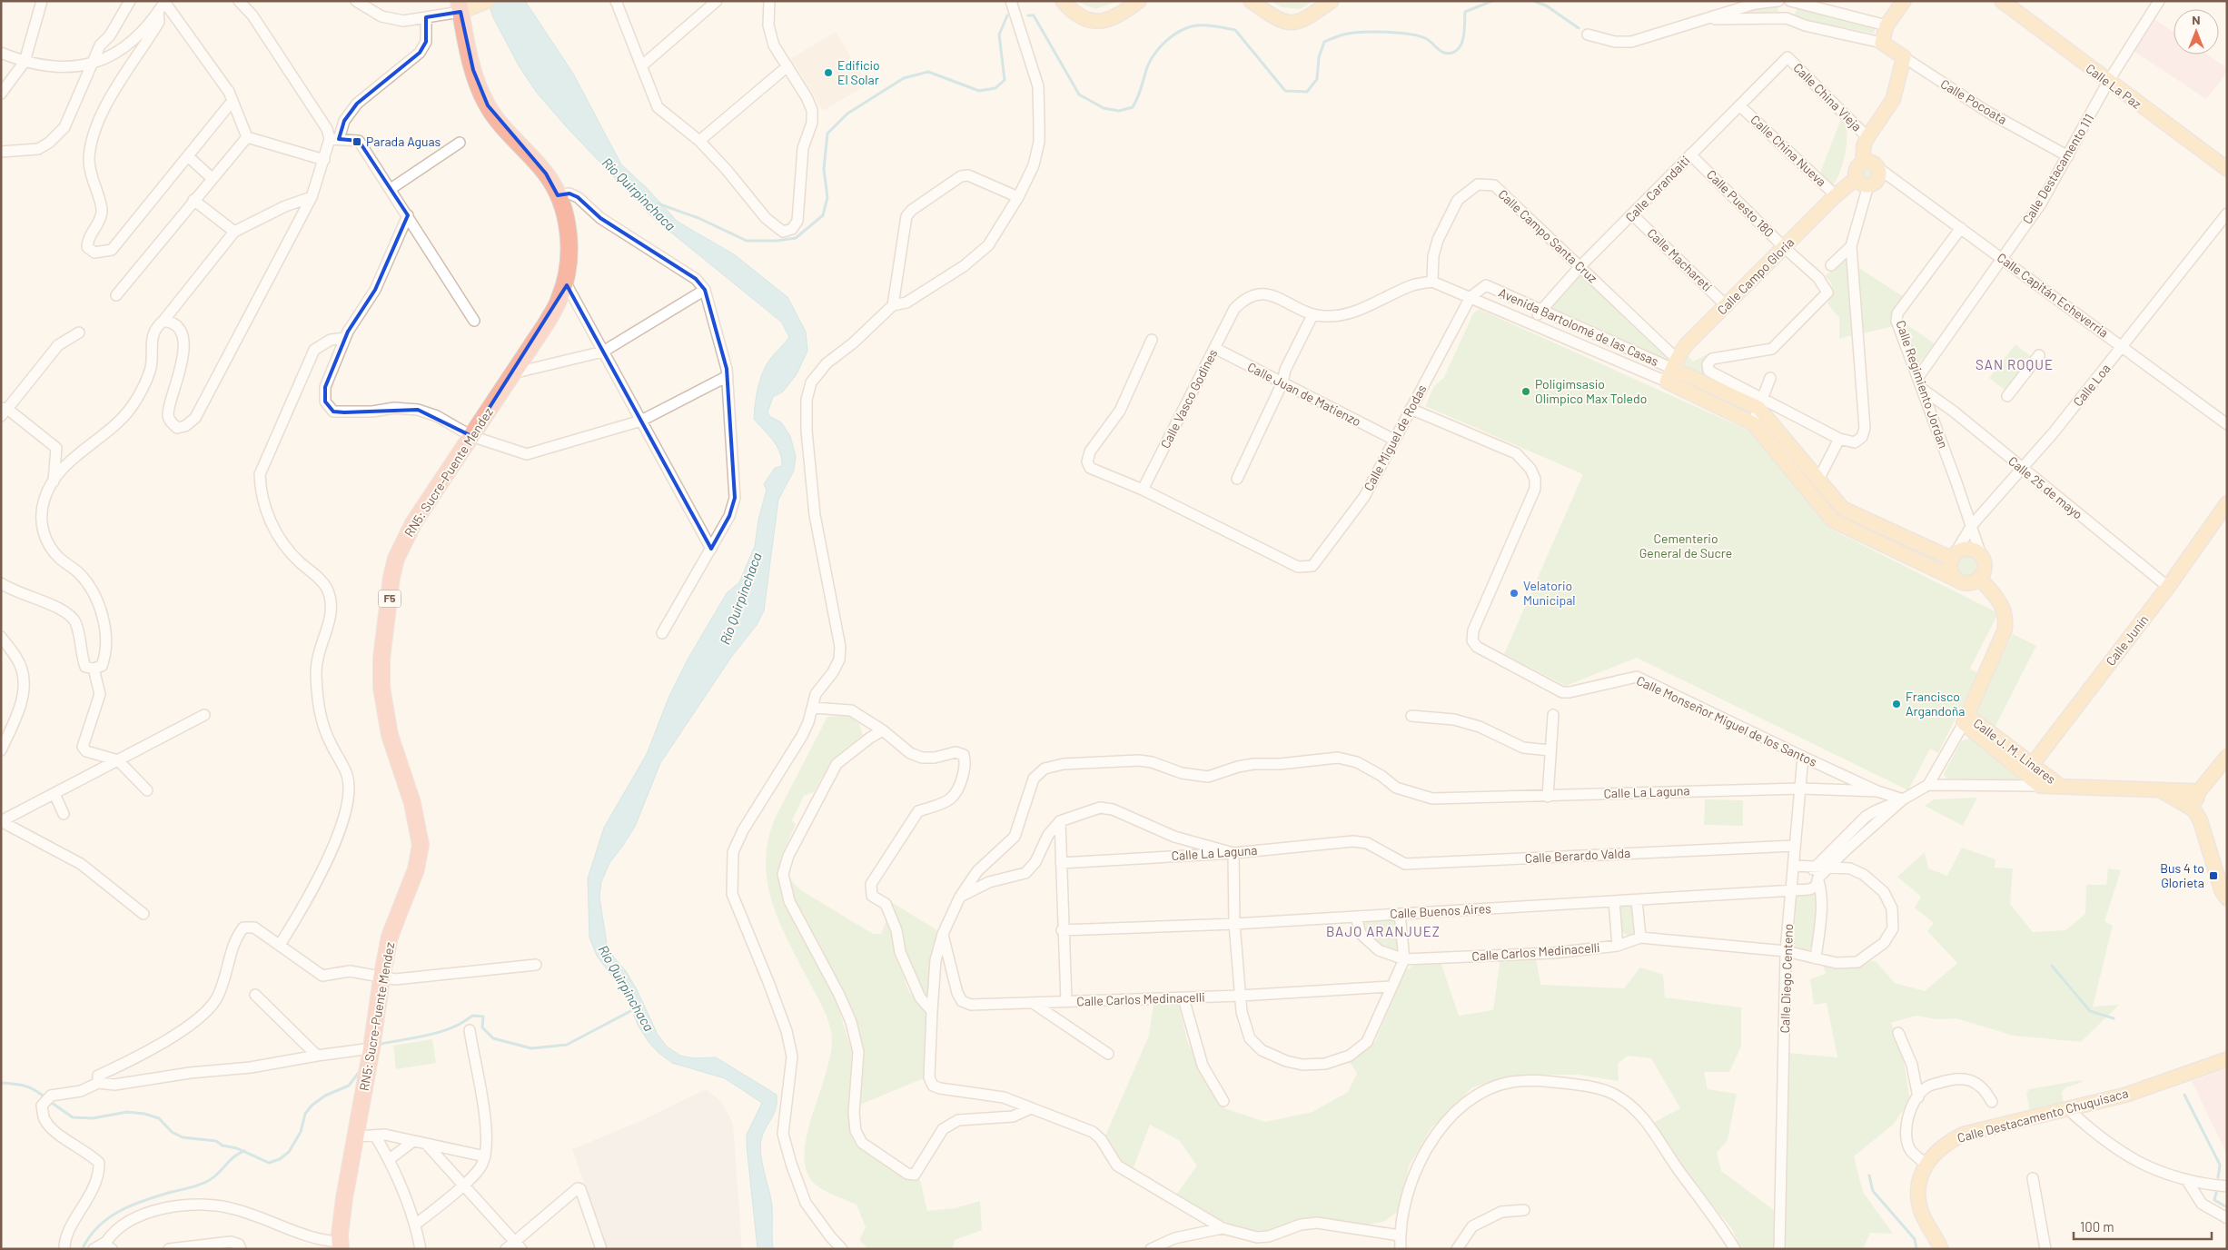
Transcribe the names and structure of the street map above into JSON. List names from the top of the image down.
{
  "streets": {
    "highway": ["RN5: Sucre-Puente Mendez", "F5"],
    "main road": [
      "Calle La Paz",
      "Calle Pocoata",
      "Calle Campo Gloria",
      "Avenida Bartolomé de las Casas",
      "Calle Junín",
      "Calle J. M. Linares",
      "Calle Destacamento Chuquisaca"
    ],
    "street": [
      "Calle China Vieja",
      "Calle China Nueva",
      "Calle Destacamento 111",
      "Calle Carandaiti",
      "Calle Puesto 180",
      "Calle Campo Santa Cruz",
      "Calle Macharetí",
      "Calle Capitán Echeverria",
      "Calle Regimiento Jordan",
      "Calle Loa",
      "Calle Juan de Matienzo",
      "Calle Vasco Godines",
      "Calle Miguel de Rodas",
      "Calle 25 de mayo",
      "Calle Monseñor Miguel de los Santos",
      "Calle La Laguna",
      "Calle Berardo Valda",
      "Calle Buenos Aires",
      "Calle Carlos Medinacelli",
      "Calle Diego Centeno"
    ]
  },
  "crossings": [
    ["Calle La Paz", "Calle Destacamento 111"],
    ["Calle China Vieja", "Calle Carandaiti"],
    ["Calle Pocoata", "Calle Destacamento 111"],
    ["Calle China Nueva", "Calle Carandaiti"],
    ["Calle China Nueva", "Calle Campo Gloria"],
    ["Calle Destacamento 111", "Calle Capitán Echeverria"],
    ["Calle Destacamento 111", "Calle Regimiento Jordan"],
    ["Calle Carandaiti", "Calle Puesto 180"],
    ["Calle Carandaiti", "Calle Campo Santa Cruz"],
    ["Calle Carandaiti", "Calle Macharetí"],
    ["Calle Carandaiti", "Avenida Bartolomé de las Casas"],
    ["Calle Puesto 180", "Calle Campo Gloria"],
    ["Calle Puesto 180", "Avenida Bartolomé de las Casas"],
    ["Calle Campo Santa Cruz", "Calle Campo Gloria"],
    ["Calle Campo Santa Cruz", "Avenida Bartolomé de las Casas"],
    ["Calle Macharetí", "Calle Campo Gloria"],
    ["Calle Campo Gloria", "Calle Capitán Echeverria"],
    ["Calle Campo Gloria", "Avenida Bartolomé de las Casas"],
    ["Calle Capitán Echeverria", "Calle Regimiento Jordan"],
    ["Calle Capitán Echeverria", "Calle Loa"],
    ["Avenida Bartolomé de las Casas", "Calle Regimiento Jordan"],
    ["Avenida Bartolomé de las Casas", "Calle Loa"],
    ["Avenida Bartolomé de las Casas", "Calle Miguel de Rodas"],
    ["Calle Regimiento Jordan", "Calle Loa"],
    ["Calle Regimiento Jordan", "Calle 25 de mayo"],
    ["Calle Loa", "Calle 25 de mayo"],
    ["Calle Juan de Matienzo", "Calle Vasco Godines"],
    ["Calle Juan de Matienzo", "Calle Miguel de Rodas"],
    ["Calle Vasco Godines", "Calle Miguel de Rodas"],
    ["Calle Miguel de Rodas", "Calle Monseñor Miguel de los Santos"],
    ["Calle 25 de mayo", "Calle Junín"],
    ["Calle Junín", "Calle J. M. Linares"],
    ["Calle Monseñor Miguel de los Santos", "Calle La Laguna"],
    ["Calle Monseñor Miguel de los Santos", "Calle Diego Centeno"],
    ["Calle La Laguna", "Calle Berardo Valda"],
    ["Calle La Laguna", "Calle Carlos Medinacelli"],
    ["Calle La Laguna", "Calle Diego Centeno"],
    ["Calle Berardo Valda", "Calle Diego Centeno"],
    ["Calle Buenos Aires", "Calle Carlos Medinacelli"],
    ["Calle Buenos Aires", "Calle Diego Centeno"],
    ["Calle Carlos Medinacelli", "Calle Diego Centeno"]
  ],
  "districts": ["SAN ROQUE", "BAJO ARANJUEZ"],
  "water": ["Río Quirpinchaca"],
  "parks": ["Cementerio General de Sucre"],
  "places": {
    "other": [
      "Edificio El Solar",
      "Poligimsasio Olimpico Max Toledo",
      "Velatorio Municipal",
      "Francisco Argandoña"
    ],
    "transit": ["Parada Aguas", "Bus 4 to Glorieta"]
  },
  "scale_bar": "100 m",
  "north": "top"
}
